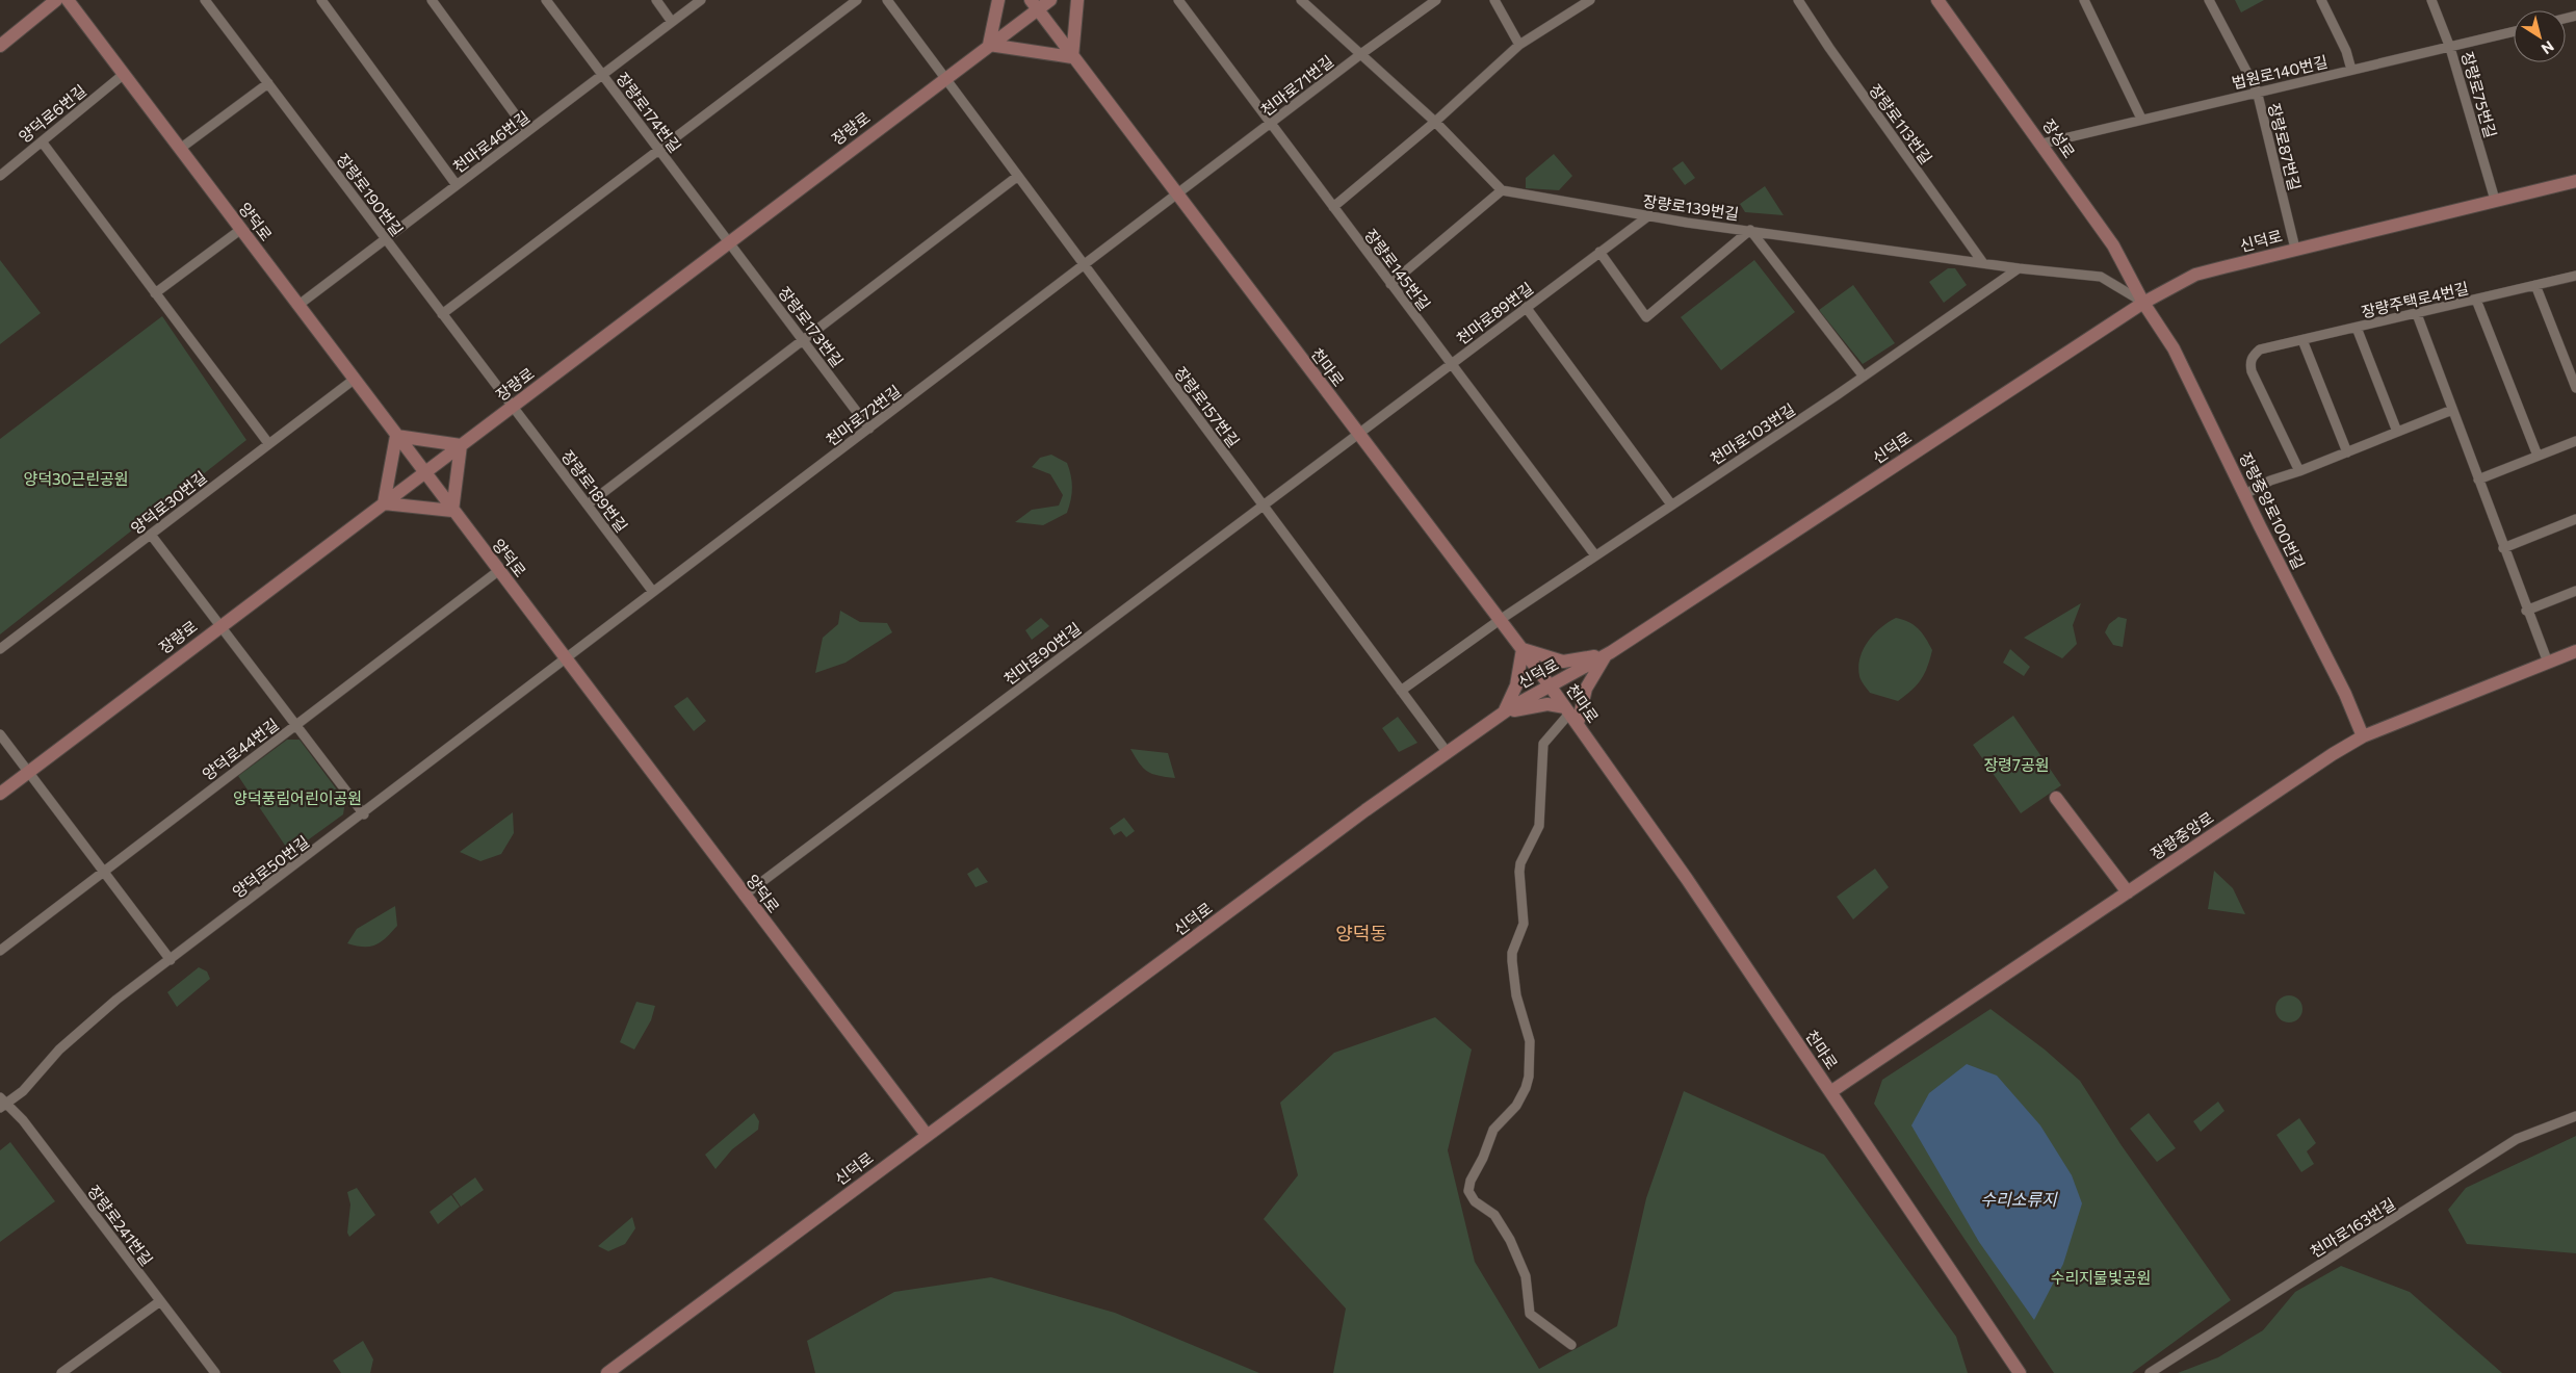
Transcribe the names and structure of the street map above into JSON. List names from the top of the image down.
{
  "streets": {
    "street": [
      "법원로140번길",
      "천마로71번길",
      "장량로75번길",
      "장량로174번길",
      "양덕로6번길",
      "장량로113번길",
      "장량로",
      "장성로",
      "천마로46번길",
      "장량로87번길",
      "장량로190번길",
      "장량로139번길",
      "양덕로",
      "신덕로",
      "장량로145번길",
      "장량주택로4번길",
      "천마로89번길",
      "장량로173번길",
      "천마로",
      "장량로157번길",
      "천마로72번길",
      "천마로103번길",
      "장량로189번길",
      "양덕로30번길",
      "장량중앙로100번길",
      "천마로90번길",
      "양덕로44번길",
      "장량중앙로",
      "양덕로50번길",
      "장량로241번길",
      "천마로163번길"
    ]
  },
  "crossings": [
    ["법원로140번길", "장량로75번길"],
    ["법원로140번길", "장성로"],
    ["법원로140번길", "장량로87번길"],
    ["천마로71번길", "장량로145번길"],
    ["천마로71번길", "천마로"],
    ["천마로71번길", "천마로72번길"],
    ["장량로75번길", "신덕로"],
    ["장량로174번길", "장량로"],
    ["장량로174번길", "천마로46번길"],
    ["장량로174번길", "장량로173번길"],
    ["양덕로6번길", "양덕로"],
    ["장량로113번길", "장량로139번길"],
    ["장량로", "장량로190번길"],
    ["장량로", "양덕로"],
    ["장량로", "장량로173번길"],
    ["장량로", "천마로"],
    ["장량로", "장량로157번길"],
    ["장량로", "장량로189번길"],
    ["장성로", "장량로139번길"],
    ["장성로", "신덕로"],
    ["장성로", "장량중앙로100번길"],
    ["천마로46번길", "장량로190번길"],
    ["천마로46번길", "양덕로"],
    ["장량로87번길", "신덕로"],
    ["장량로190번길", "장량로189번길"],
    ["장량로139번길", "신덕로"],
    ["장량로139번길", "천마로89번길"],
    ["장량로139번길", "천마로103번길"],
    ["장량로139번길", "장량중앙로100번길"],
    ["양덕로", "신덕로"],
    ["양덕로", "천마로72번길"],
    ["양덕로", "양덕로30번길"],
    ["양덕로", "천마로90번길"],
    ["양덕로", "양덕로44번길"],
    ["양덕로", "양덕로50번길"],
    ["신덕로", "천마로"],
    ["신덕로", "장량로157번길"],
    ["신덕로", "장량중앙로100번길"],
    ["장량로145번길", "천마로89번길"],
    ["장량로145번길", "천마로103번길"],
    ["천마로89번길", "천마로"],
    ["천마로89번길", "천마로90번길"],
    ["장량로173번길", "천마로72번길"],
    ["천마로", "천마로72번길"],
    ["천마로", "천마로103번길"],
    ["천마로", "천마로90번길"],
    ["천마로", "장량중앙로"],
    ["장량로157번길", "천마로72번길"],
    ["장량로157번길", "천마로103번길"],
    ["장량로157번길", "천마로90번길"],
    ["천마로72번길", "장량로189번길"],
    ["천마로72번길", "양덕로50번길"],
    ["장량중앙로100번길", "장량중앙로"],
    ["양덕로50번길", "장량로241번길"]
  ],
  "districts": ["양덕동"],
  "water": ["수리소류지"],
  "parks": [
    "양덕30근린공원",
    "장령7공원",
    "양덕풍림어린이공원",
    "수리지물빛공원"
  ],
  "north": "bottom right"
}
